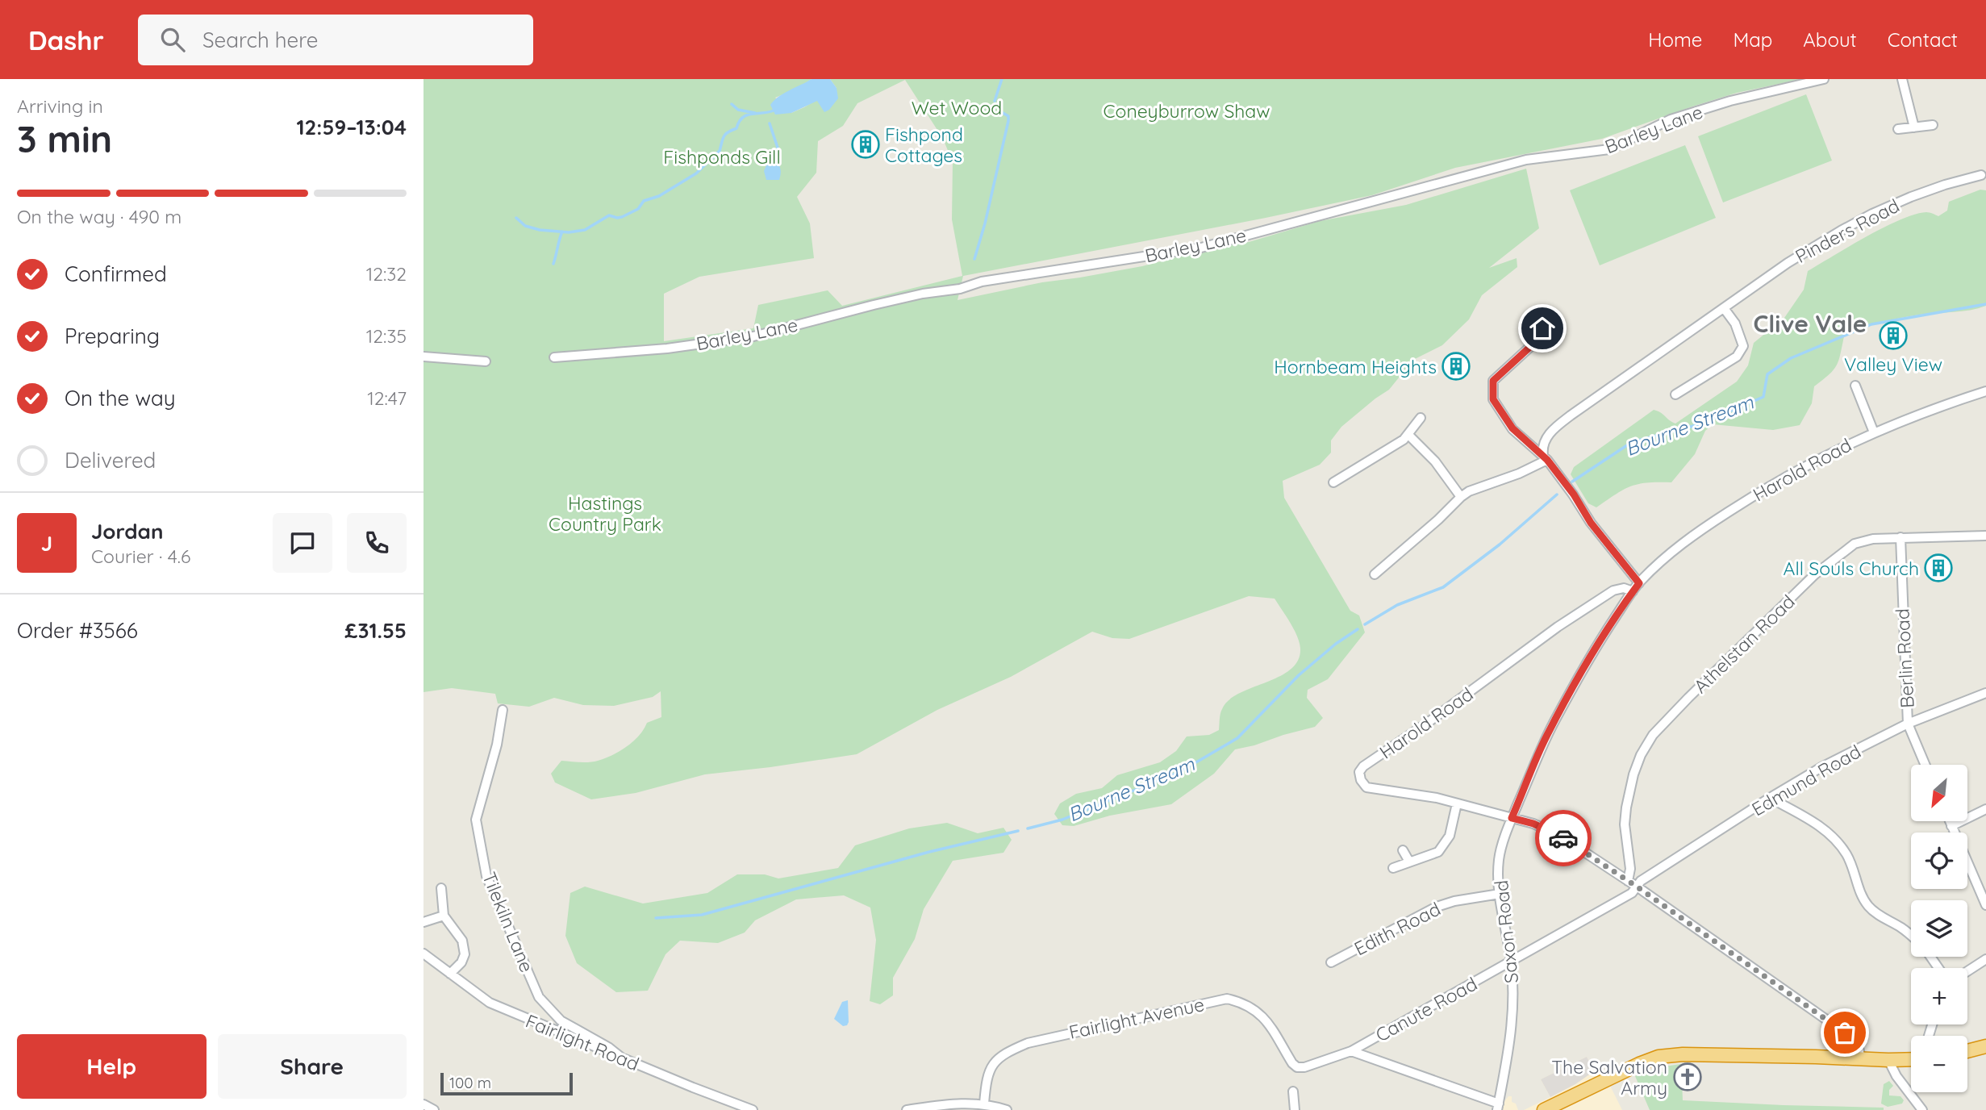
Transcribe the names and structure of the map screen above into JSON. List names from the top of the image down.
{
  "streets": {
    "street": [
      "Barley Lane",
      "Pinders Road",
      "Harold Road",
      "Athelstan Road",
      "Berlin Road",
      "Edmund Road",
      "Tilekiln Lane",
      "Edith Road",
      "Saxon Road",
      "Canute Road",
      "Fairlight Avenue",
      "Fairlight Road"
    ]
  },
  "crossings": [
    ["Harold Road", "Athelstan Road"],
    ["Harold Road", "Edmund Road"],
    ["Harold Road", "Saxon Road"],
    ["Harold Road", "Canute Road"],
    ["Athelstan Road", "Berlin Road"],
    ["Berlin Road", "Edmund Road"],
    ["Edmund Road", "Canute Road"],
    ["Tilekiln Lane", "Fairlight Road"],
    ["Edith Road", "Saxon Road"],
    ["Saxon Road", "Canute Road"],
    ["Canute Road", "Fairlight Avenue"]
  ],
  "districts": ["Clive Vale"],
  "water": ["Bourne Stream"],
  "parks": [
    "Wet Wood",
    "Coneyburrow Shaw",
    "Fishponds Gill",
    "Hastings Country Park"
  ],
  "places": {
    "building": [
      "Fishpond Cottages",
      "Valley View",
      "Hornbeam Heights",
      "All Souls Church"
    ],
    "church": ["The Salvation Army"]
  },
  "scale_bar": "100 m",
  "north": "bottom left",
  "page": {
    "header": "Dashr",
    "search": "Search here",
    "nav": [
      "Home",
      "Map",
      "About",
      "Contact"
    ],
    "heading": ["3 min", "Arriving in", "12:59–13:04"],
    "panel": [
      "Jordan",
      "Courier · 4.6",
      "Order #3566",
      "£31.55"
    ],
    "bar": "On the way · 490 m",
    "list": [
      ["Confirmed", "12:32"],
      ["Preparing", "12:35"],
      ["On the way", "12:47"],
      "Delivered"
    ],
    "round": "J",
    "map_buttons": ["+", "−"],
    "buttons": ["Help", "Share"],
    "scale": "100 m"
  }
}
